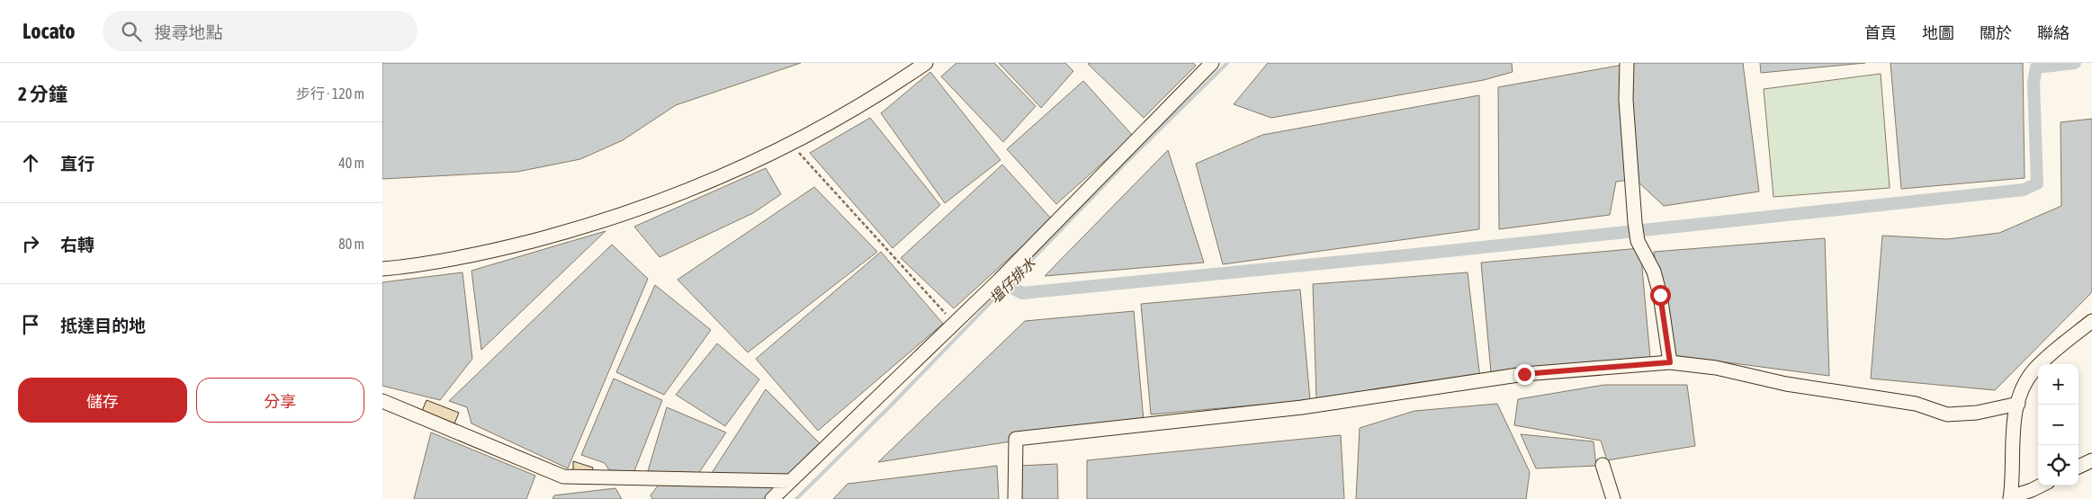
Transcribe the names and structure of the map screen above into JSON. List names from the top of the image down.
{
  "water": ["塭仔排水"],
  "page": {
    "header": "Locato",
    "search": "搜尋地點",
    "nav": [
      "首頁",
      "地圖",
      "關於",
      "聯絡"
    ],
    "heading": ["2 分鐘", "步行 · 120 m"],
    "list": [
      ["直行", "40 m"],
      ["右轉", "80 m"],
      "抵達目的地"
    ],
    "buttons": ["儲存", "分享"],
    "map_buttons": ["+", "−"]
  }
}
